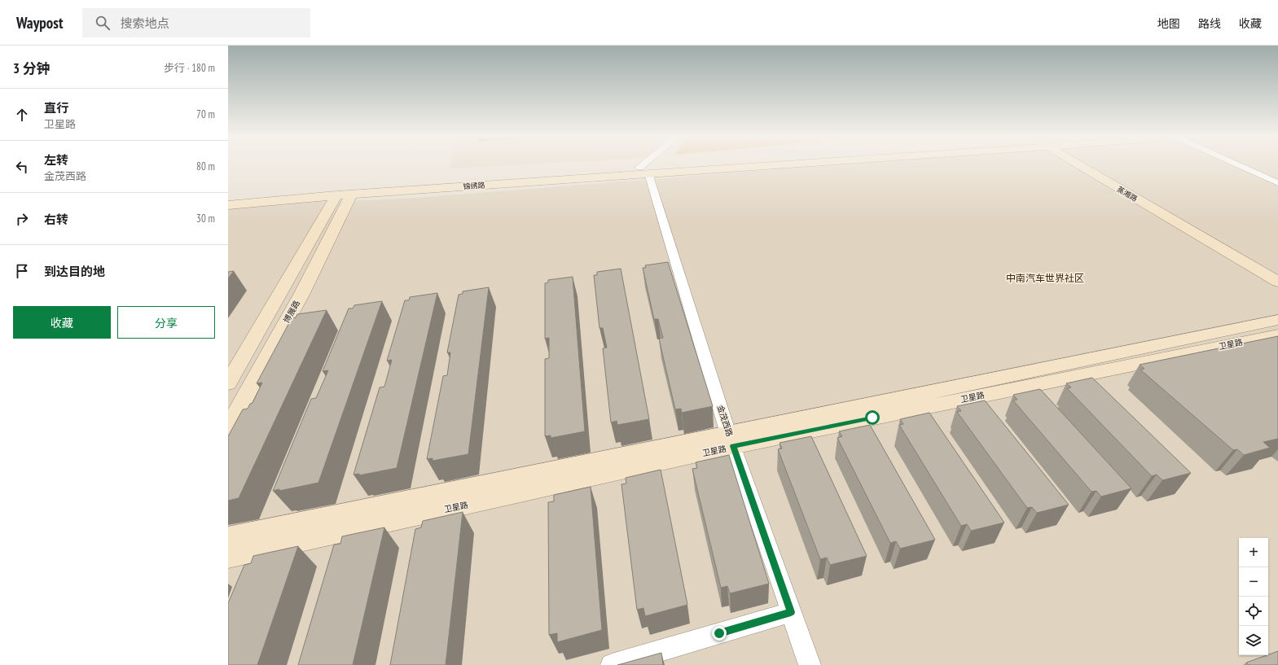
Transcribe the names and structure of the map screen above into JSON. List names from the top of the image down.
{
  "streets": {
    "street": [
      "锦绣路",
      "蒸湘路",
      "博展路",
      "卫星路",
      "金茂西路"
    ]
  },
  "crossings": [
    ["锦绣路", "博展路"],
    ["锦绣路", "金茂西路"],
    ["卫星路", "金茂西路"]
  ],
  "districts": ["中南汽车世界社区"],
  "page": {
    "header": "Waypost",
    "search": "搜索地点",
    "nav": ["地图", "路线", "收藏"],
    "heading": ["3 分钟", "步行 · 180 m"],
    "list": [
      ["直行", "卫星路", "70 m"],
      ["左转", "金茂西路", "80 m"],
      ["右转", "30 m"],
      "到达目的地"
    ],
    "buttons": ["收藏", "分享"],
    "map_buttons": ["+", "−"]
  }
}
